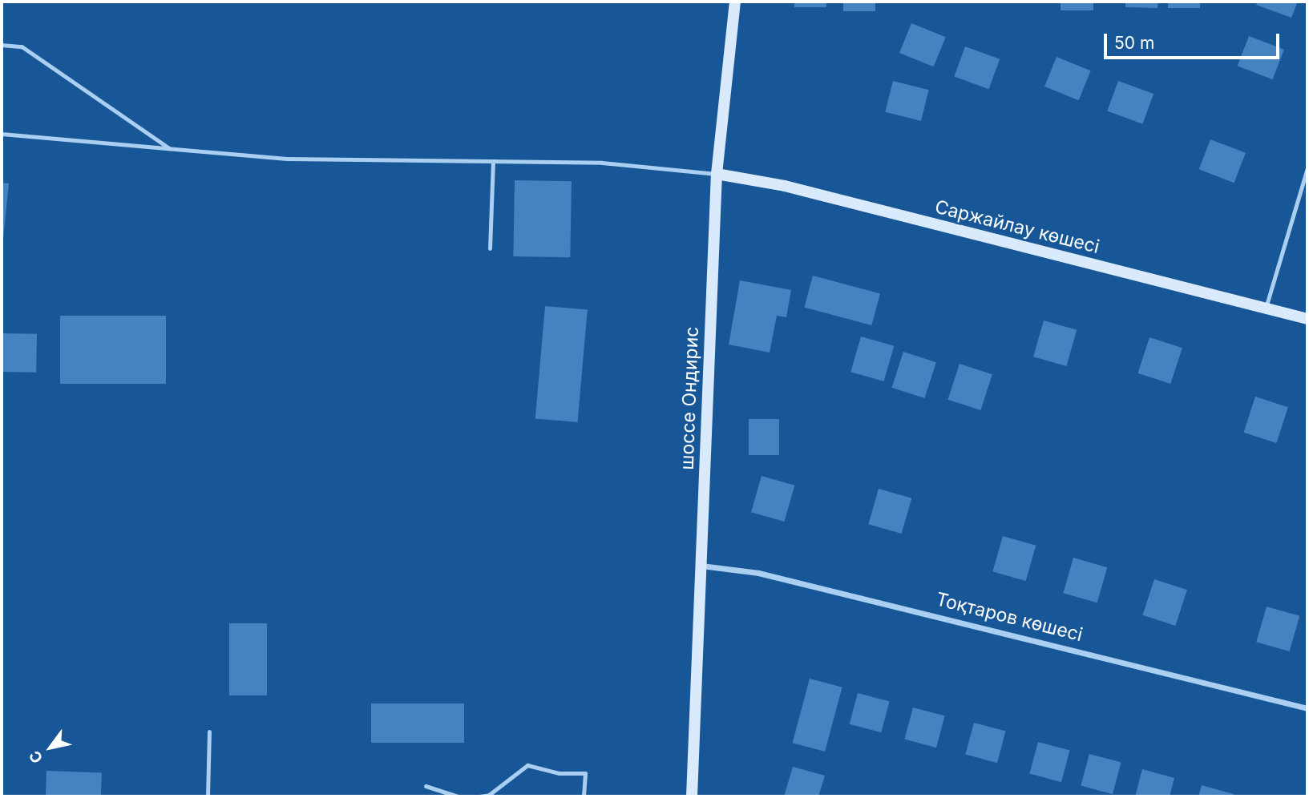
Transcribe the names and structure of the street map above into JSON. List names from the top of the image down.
{
  "streets": {
    "main road": ["Саржайлау көшесі", "шоссе Ондирис"],
    "street": ["Тоқтаров көшесі"]
  },
  "crossings": [
    ["Саржайлау көшесі", "шоссе Ондирис"],
    ["шоссе Ондирис", "Тоқтаров көшесі"]
  ],
  "scale_bar": "50 m",
  "north": "bottom left"
}
